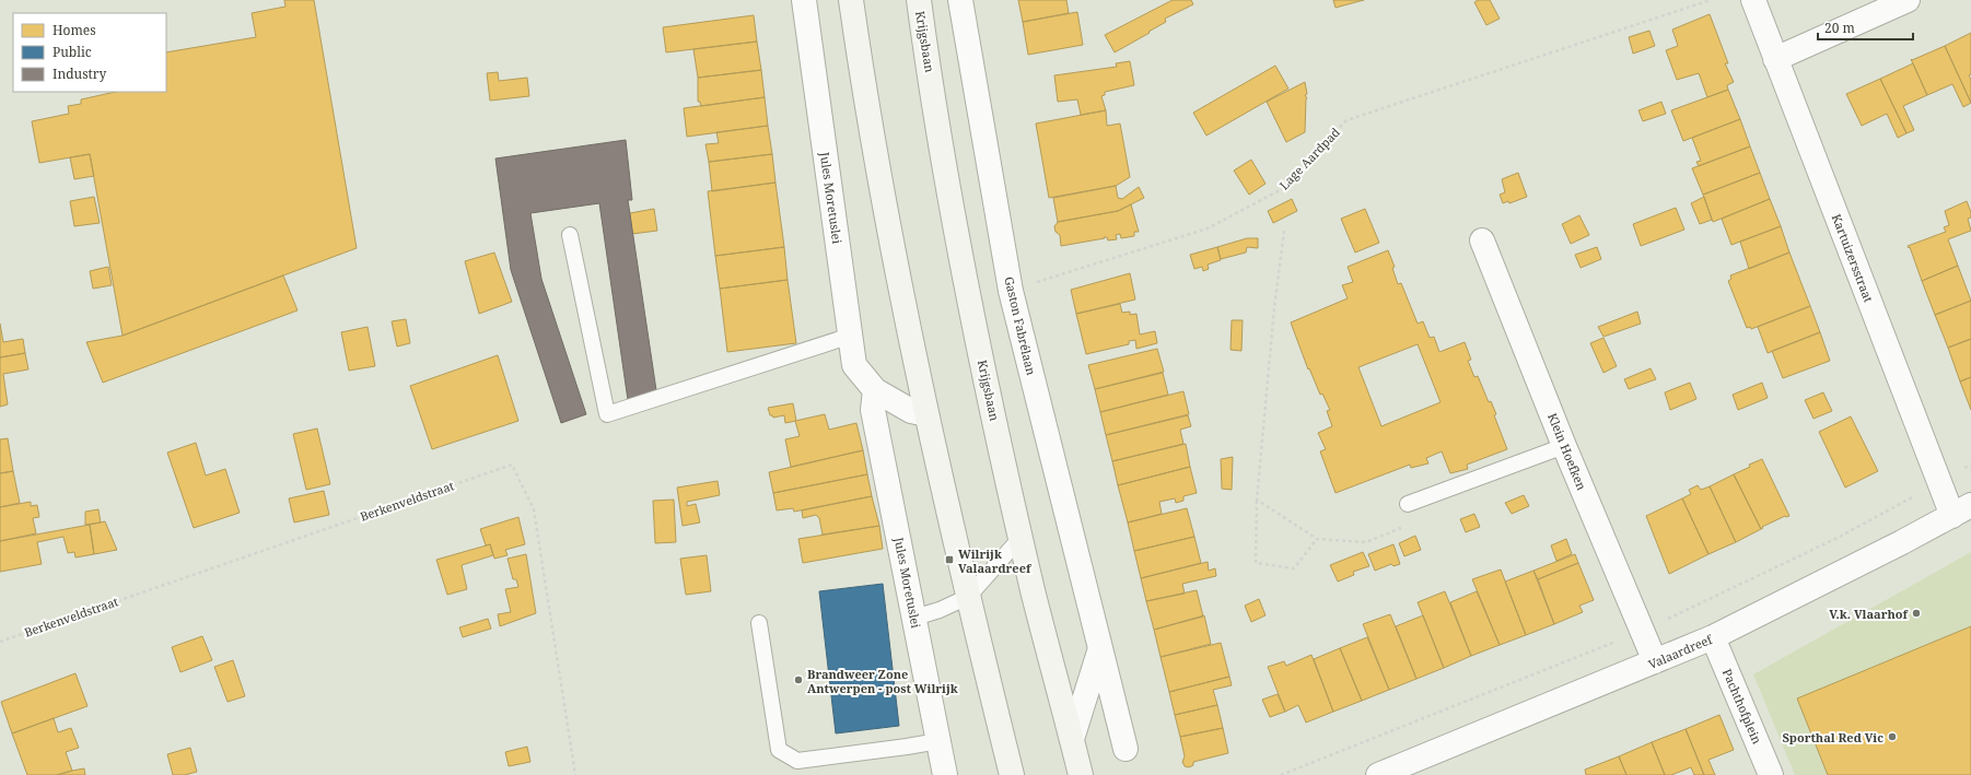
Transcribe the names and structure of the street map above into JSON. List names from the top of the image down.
{
  "streets": {
    "main road": ["Krijgsbaan"],
    "street": [
      "Jules Moretuslei",
      "Kartuizersstraat",
      "Gaston Fabrélaan",
      "Klein Hoefken",
      "Valaardreef",
      "Pachthofplein"
    ],
    "path": ["Lage Aardpad", "Berkenveldstraat"]
  },
  "crossings": [
    ["Lage Aardpad", "Gaston Fabrélaan"],
    ["Kartuizersstraat", "Valaardreef"],
    ["Klein Hoefken", "Valaardreef"],
    ["Valaardreef", "Pachthofplein"]
  ],
  "places": {
    "transit": ["Wilrijk Valaardreef"],
    "other": ["V.k. Vlaarhof", "Brandweer Zone Antwerpen - post Wilrijk", "Sporthal Red Vic"]
  },
  "legend": ["Homes", "Public", "Industry"],
  "scale_bar": "20 m"
}
